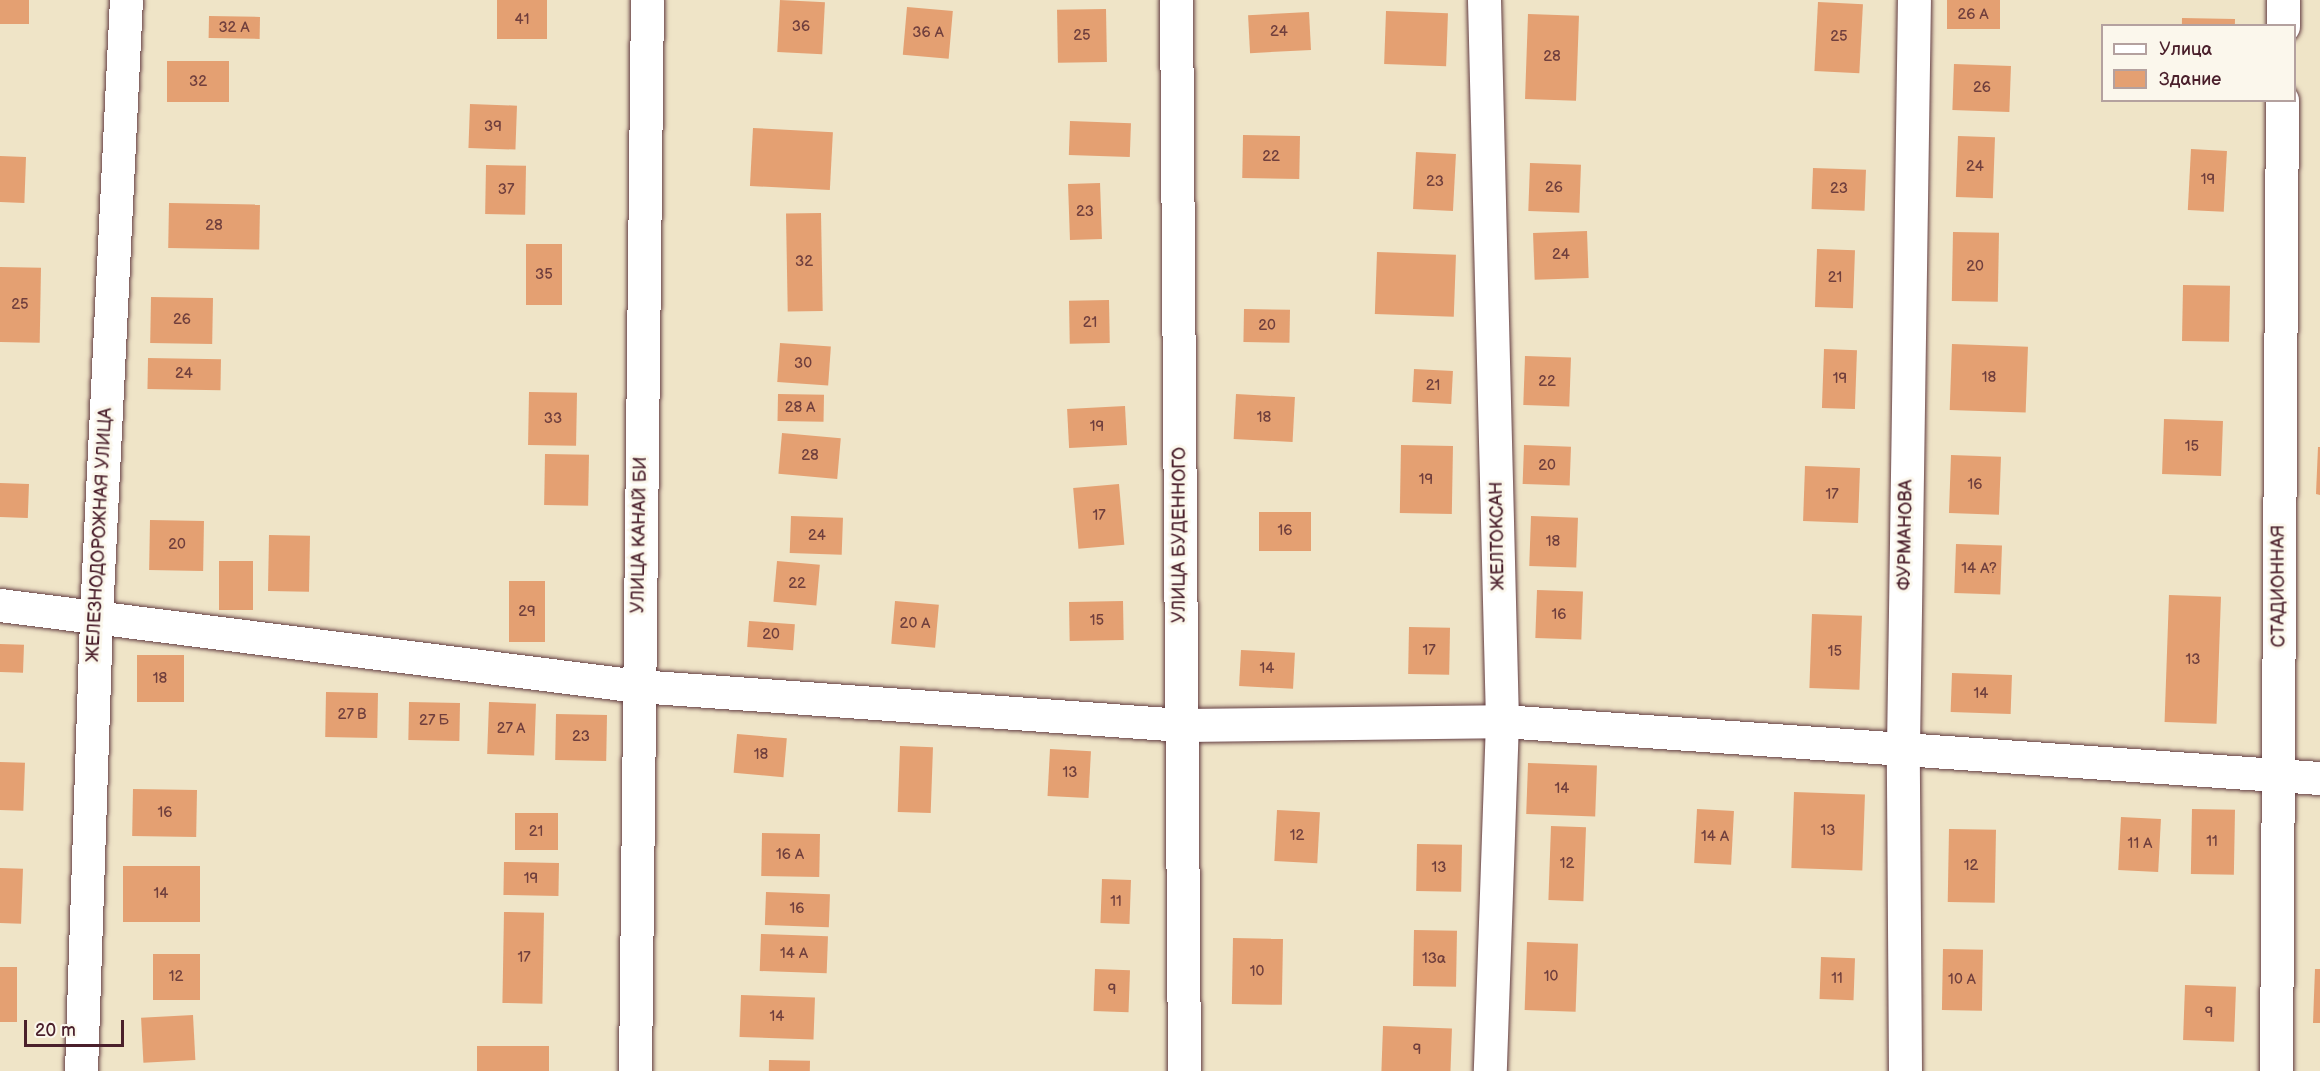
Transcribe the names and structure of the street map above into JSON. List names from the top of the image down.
{
  "streets": {
    "street": [
      "ЖЕЛЕЗНОДОРОЖНАЯ УЛИЦА",
      "УЛИЦА КАНАЙ БИ",
      "УЛИЦА БУДЕННОГО",
      "ФУРМАНОВА",
      "ЖЕЛТОКСАН",
      "СТАДИОННАЯ"
    ]
  },
  "house_numbers": [
    "26 А",
    "41",
    "36",
    "32 А",
    "24",
    "36 А",
    "25",
    "25",
    "28",
    "32",
    "26",
    "39",
    "22",
    "24",
    "19",
    "23",
    "26",
    "23",
    "37",
    "23",
    "28",
    "24",
    "32",
    "20",
    "35",
    "21",
    "25",
    "26",
    "21",
    "20",
    "30",
    "24",
    "18",
    "19",
    "22",
    "21",
    "28 А",
    "18",
    "33",
    "19",
    "15",
    "28",
    "20",
    "19",
    "16",
    "17",
    "17",
    "16",
    "24",
    "18",
    "20",
    "14 А?",
    "22",
    "29",
    "16",
    "15",
    "20 А",
    "20",
    "17",
    "15",
    "13",
    "14",
    "18",
    "14",
    "27 В",
    "27 Б",
    "27 А",
    "23",
    "18",
    "13",
    "14",
    "16",
    "13",
    "21",
    "12",
    "14 А",
    "11",
    "11 А",
    "16 А",
    "12",
    "12",
    "13",
    "19",
    "14",
    "11",
    "16",
    "14 А",
    "17",
    "13а",
    "10",
    "12",
    "10",
    "11",
    "10 А",
    "9",
    "9",
    "14",
    "9"
  ],
  "legend": ["Улица", "Здание"],
  "scale_bar": "20 m"
}
